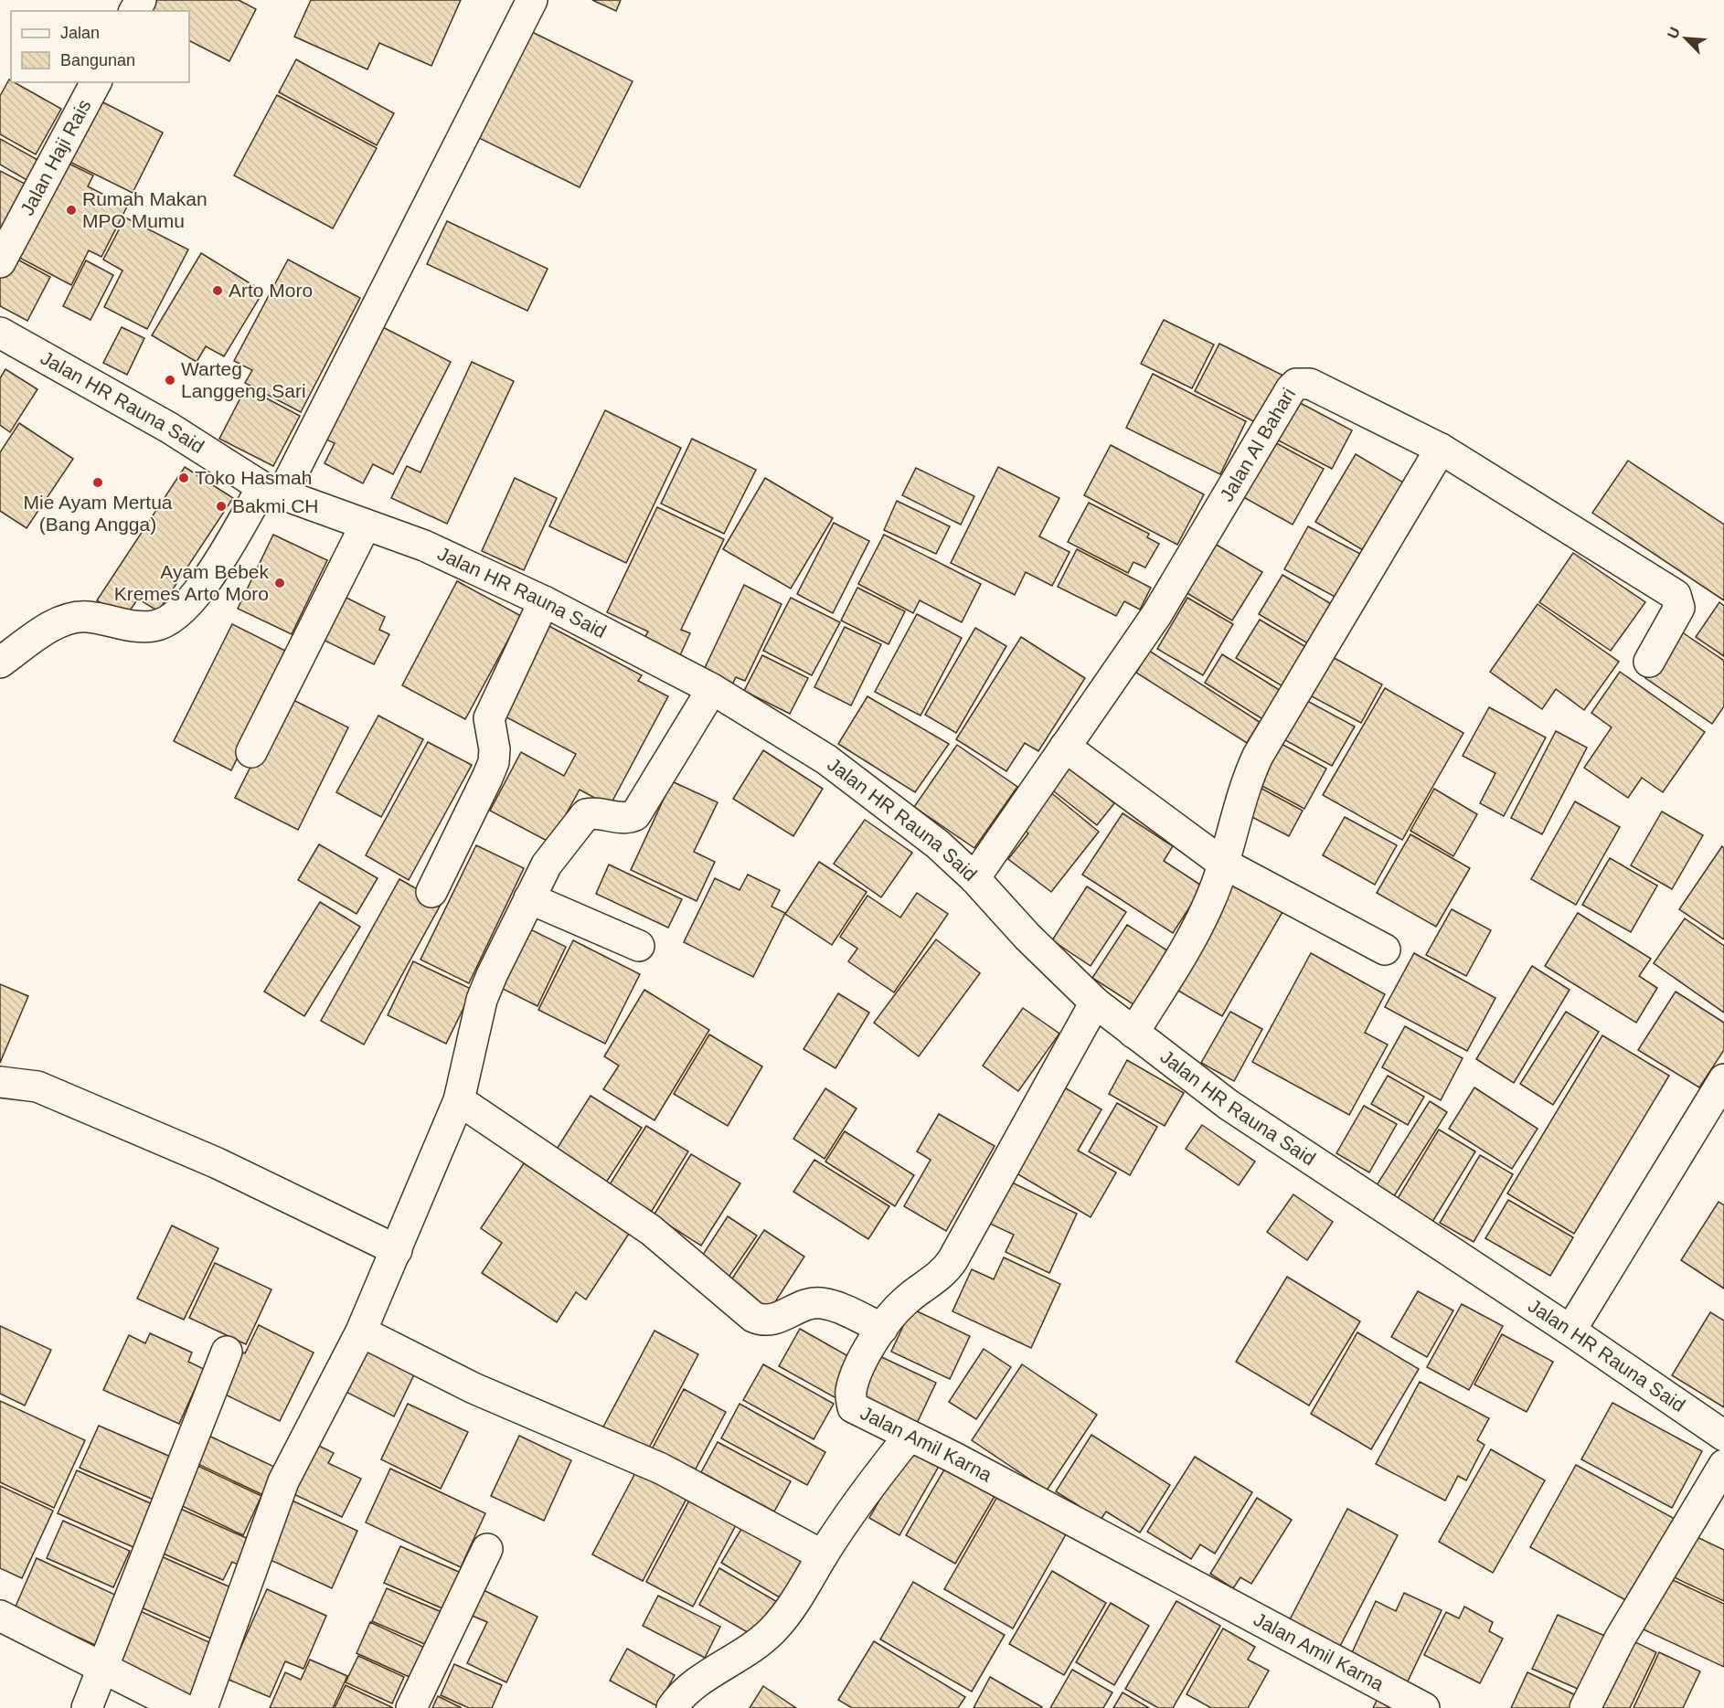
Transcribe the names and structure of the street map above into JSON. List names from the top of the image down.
{
  "streets": {
    "street": [
      "Jalan Haji Rais",
      "Jalan HR Rauna Said",
      "Jalan Al Bahari",
      "Jalan Amil Karna"
    ]
  },
  "crossings": [
    ["Jalan HR Rauna Said", "Jalan Al Bahari"],
    ["Jalan HR Rauna Said", "Jalan Amil Karna"]
  ],
  "places": [
    "Rumah Makan MPO Mumu",
    "Arto Moro",
    "Warteg Langgeng Sari",
    "Toko Hasmah",
    "Mie Ayam Mertua (Bang Angga)",
    "Bakmi CH",
    "Ayam Bebek Kremes Arto Moro"
  ],
  "legend": ["Jalan", "Bangunan"],
  "north": "top left"
}
